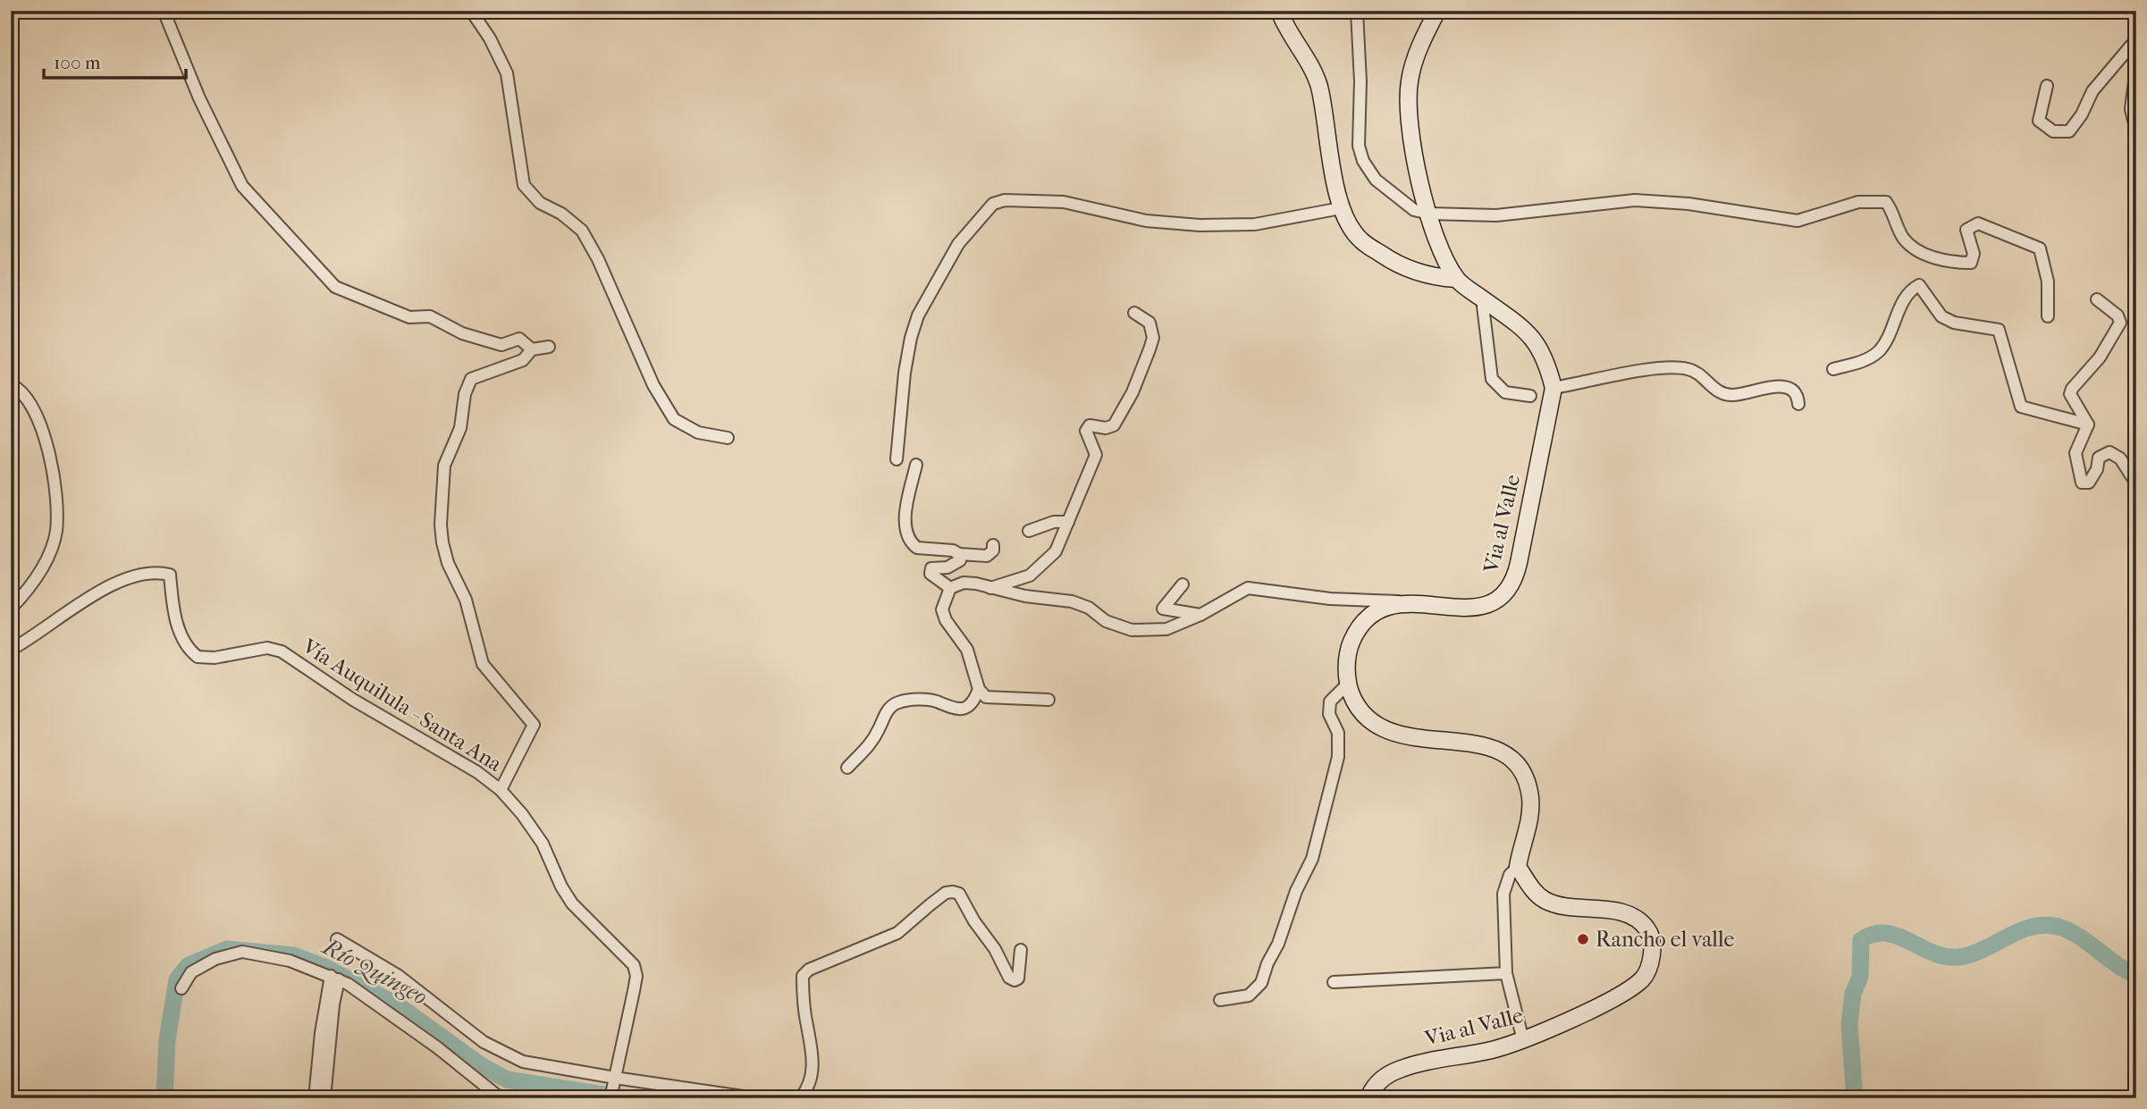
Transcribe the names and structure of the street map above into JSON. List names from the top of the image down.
{
  "streets": {
    "main road": ["Via al Valle"],
    "street": ["Vía Auquilula - Santa Ana"]
  },
  "water": ["Río Quingeo"],
  "places": ["Rancho el valle"],
  "scale_bar": "100 m"
}
